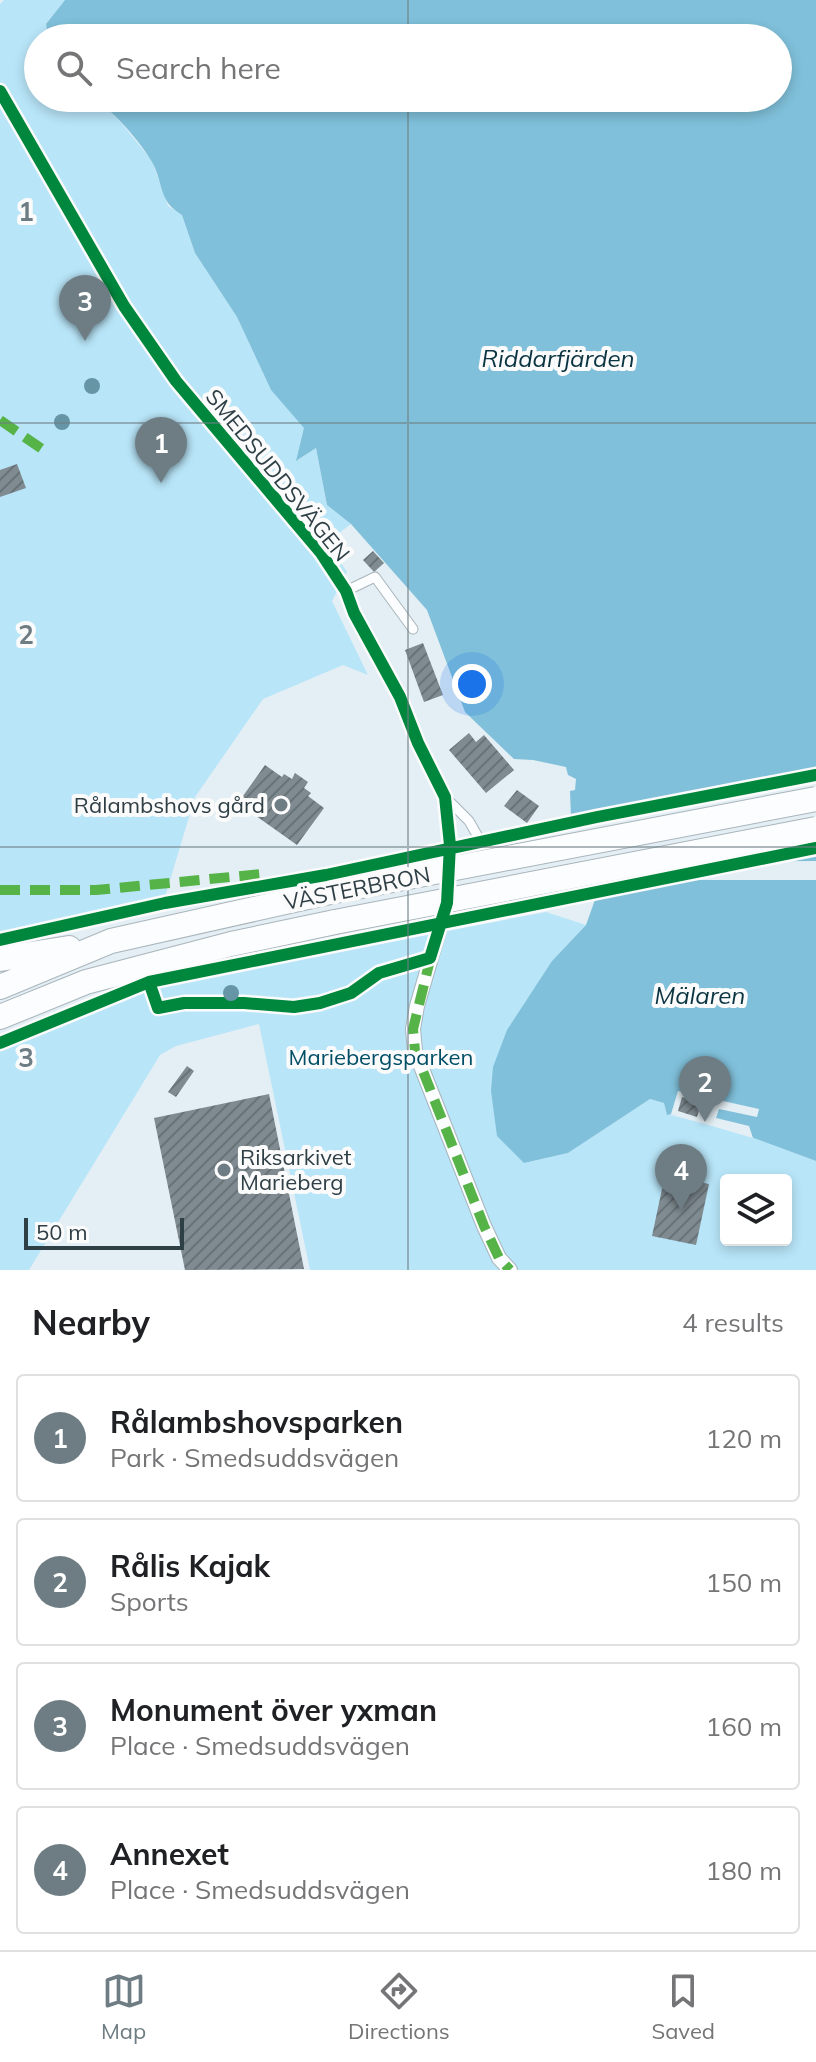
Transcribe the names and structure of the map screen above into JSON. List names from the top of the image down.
{
  "streets": {
    "main road": ["VÄSTERBRON"],
    "street": ["SMEDSUDDSVÄGEN"]
  },
  "water": ["Riddarfjärden", "Mälaren"],
  "parks": ["Mariebergsparken"],
  "places": ["Rålambshovs gård", "Riksarkivet Marieberg"],
  "scale_bar": "50 m",
  "page": {
    "search": "Search here",
    "pins": [
      "3",
      "1",
      "2",
      "4"
    ],
    "scale": "50 m",
    "heading": ["Nearby", "4 results"],
    "list": [
      {
        "mark": "1",
        "name": "Rålambshovsparken",
        "note": "Park · Smedsuddsvägen",
        "value": "120 m"
      },
      {
        "mark": "2",
        "name": "Rålis Kajak",
        "note": "Sports",
        "value": "150 m"
      },
      {
        "mark": "3",
        "name": "Monument över yxman",
        "note": "Place · Smedsuddsvägen",
        "value": "160 m"
      },
      {
        "mark": "4",
        "name": "Annexet",
        "note": "Place · Smedsuddsvägen",
        "value": "180 m"
      }
    ],
    "nav": ["Map", "Directions", "Saved"]
  },
  "grid": {
    "rows": ["1", "2", "3"]
  }
}
